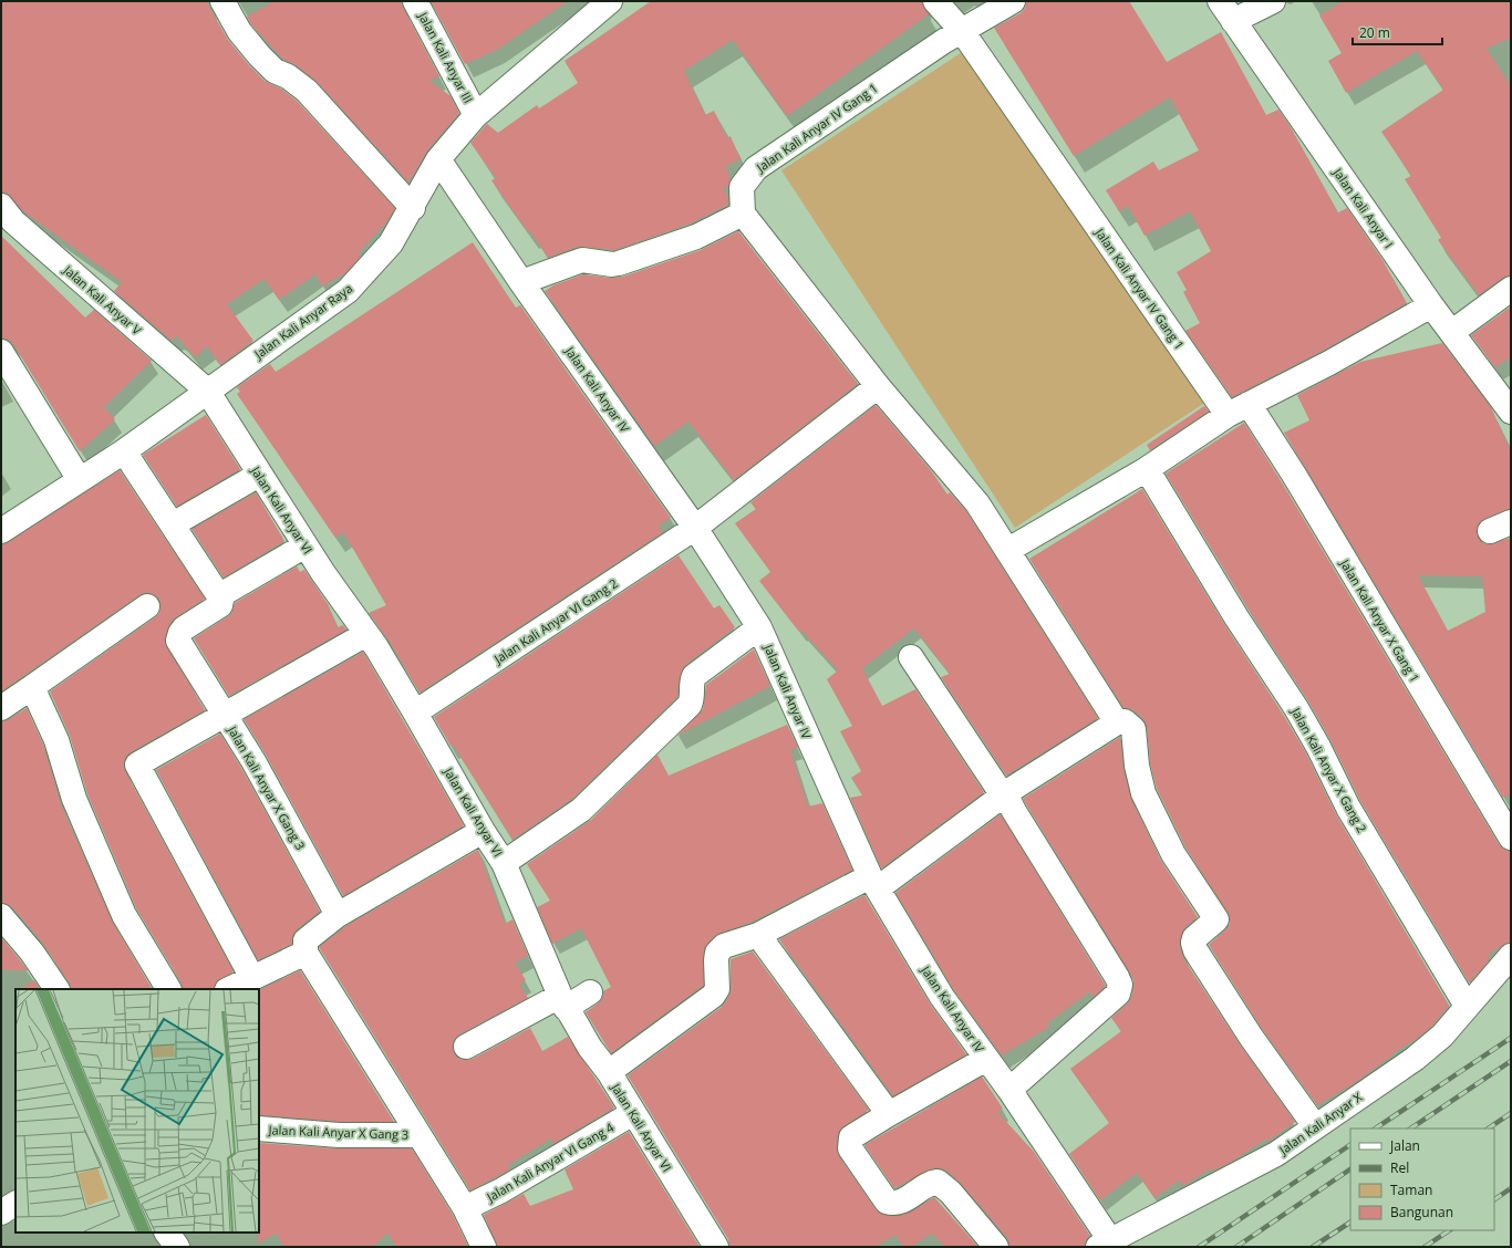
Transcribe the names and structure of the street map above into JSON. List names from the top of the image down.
{
  "streets": {
    "street": [
      "Jalan Kali Anyar III",
      "Jalan Kali Anyar IV Gang 1",
      "Jalan Kali Anyar I",
      "Jalan Kali Anyar V",
      "Jalan Kali Anyar Raya",
      "Jalan Kali Anyar IV",
      "Jalan Kali Anyar VI",
      "Jalan Kali Anyar VI Gang 2",
      "Jalan Kali Anyar X Gang 1",
      "Jalan Kali Anyar X Gang 2",
      "Jalan Kali Anyar X Gang 3",
      "Jalan Kali Anyar X",
      "Jalan Kali Anyar VI Gang 4"
    ]
  },
  "crossings": [
    ["Jalan Kali Anyar III", "Jalan Kali Anyar Raya"],
    ["Jalan Kali Anyar V", "Jalan Kali Anyar Raya"],
    ["Jalan Kali Anyar V", "Jalan Kali Anyar VI"],
    ["Jalan Kali Anyar Raya", "Jalan Kali Anyar IV"],
    ["Jalan Kali Anyar Raya", "Jalan Kali Anyar VI"],
    ["Jalan Kali Anyar IV", "Jalan Kali Anyar VI Gang 2"],
    ["Jalan Kali Anyar IV", "Jalan Kali Anyar X"],
    ["Jalan Kali Anyar VI", "Jalan Kali Anyar VI Gang 2"],
    ["Jalan Kali Anyar VI", "Jalan Kali Anyar VI Gang 4"],
    ["Jalan Kali Anyar X Gang 2", "Jalan Kali Anyar X"],
    ["Jalan Kali Anyar X Gang 3", "Jalan Kali Anyar VI Gang 4"]
  ],
  "legend": [
    "Jalan",
    "Rel",
    "Taman",
    "Bangunan"
  ],
  "scale_bar": "20 m"
}
